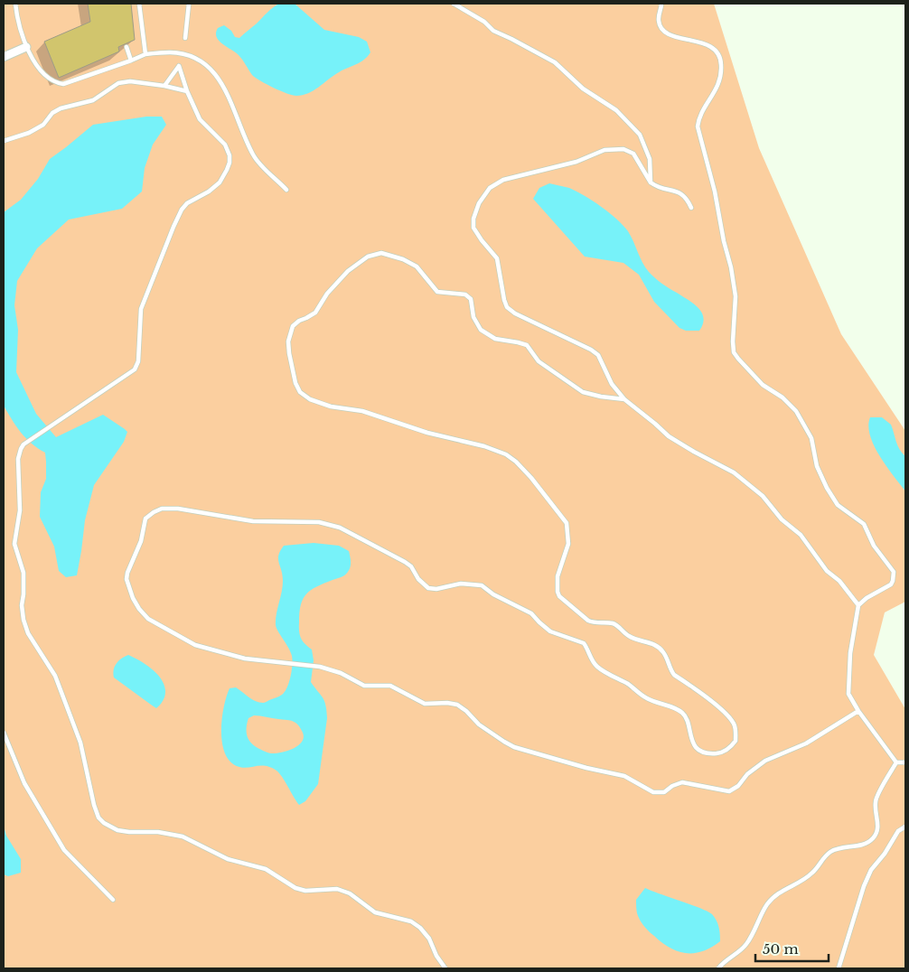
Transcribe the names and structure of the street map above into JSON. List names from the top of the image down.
{
  "scale_bar": "50 m"
}
